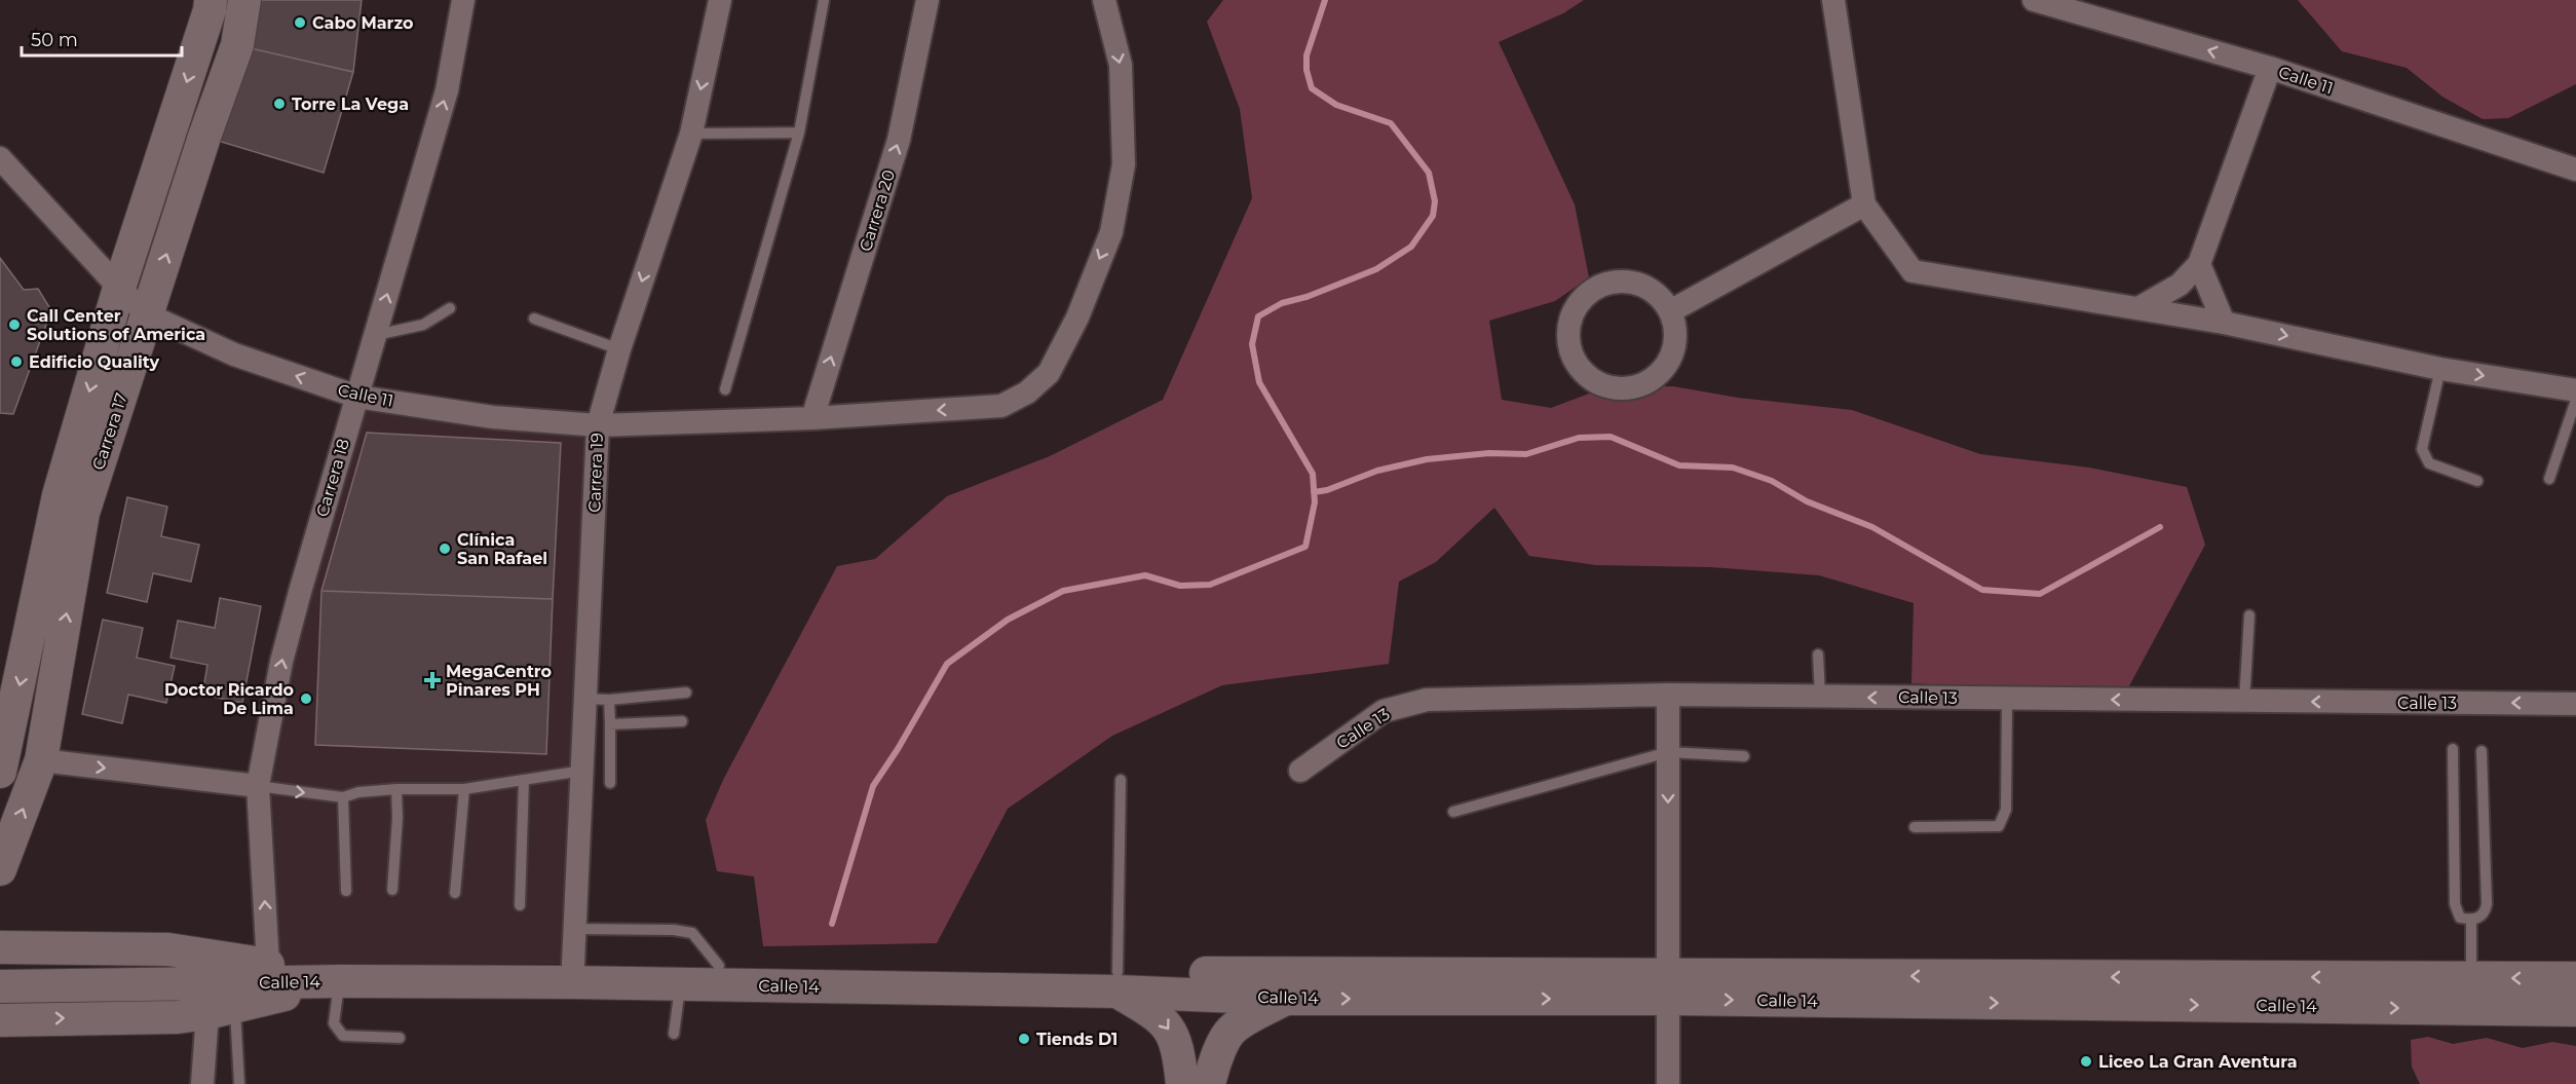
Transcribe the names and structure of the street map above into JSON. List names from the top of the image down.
{
  "streets": {
    "main road": ["Carrera 17", "Calle 14"],
    "street": [
      "Calle 11",
      "Carrera 20",
      "Carrera 19",
      "Carrera 18",
      "Calle 13"
    ]
  },
  "crossings": [
    ["Calle 11", "Carrera 20"],
    ["Calle 11", "Carrera 17"],
    ["Calle 11", "Carrera 19"],
    ["Calle 11", "Carrera 18"],
    ["Carrera 19", "Calle 14"],
    ["Carrera 18", "Calle 14"]
  ],
  "one_way": [
    "Carrera 20",
    "Carrera 19",
    "Carrera 18",
    "Calle 13"
  ],
  "places": {
    "other": [
      "Cabo Marzo",
      "Torre La Vega",
      "Call Center Solutions of America",
      "Edificio Quality",
      "Clínica San Rafael",
      "Doctor Ricardo De Lima",
      "Tiends D1",
      "Liceo La Gran Aventura"
    ],
    "health": ["MegaCentro Pinares PH"]
  },
  "scale_bar": "50 m"
}
